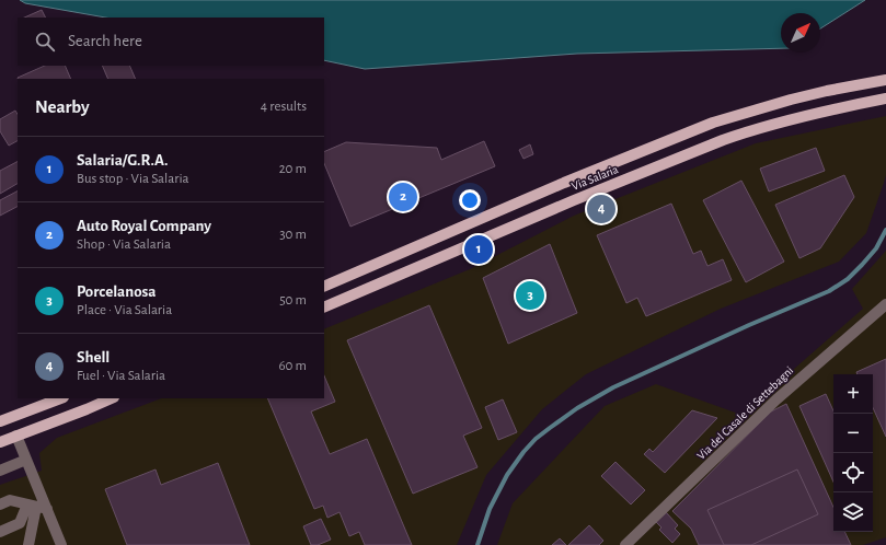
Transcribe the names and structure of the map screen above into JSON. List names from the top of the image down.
{
  "streets": {
    "main road": ["Via Salaria"],
    "street": ["Via del Casale di Settebagni"]
  },
  "north": "top right",
  "page": {
    "search": "Search here",
    "heading": ["Nearby", "4 results"],
    "list": [
      {
        "mark": "1",
        "name": "Salaria/G.R.A.",
        "note": "Bus stop · Via Salaria",
        "value": "20 m"
      },
      {
        "mark": "2",
        "name": "Auto Royal Company",
        "note": "Shop · Via Salaria",
        "value": "30 m"
      },
      {
        "mark": "3",
        "name": "Porcelanosa",
        "note": "Place · Via Salaria",
        "value": "50 m"
      },
      {
        "mark": "4",
        "name": "Shell",
        "note": "Fuel · Via Salaria",
        "value": "60 m"
      }
    ],
    "pins": [
      "2",
      "4",
      "1",
      "3"
    ],
    "map_buttons": ["+", "−"]
  }
}
